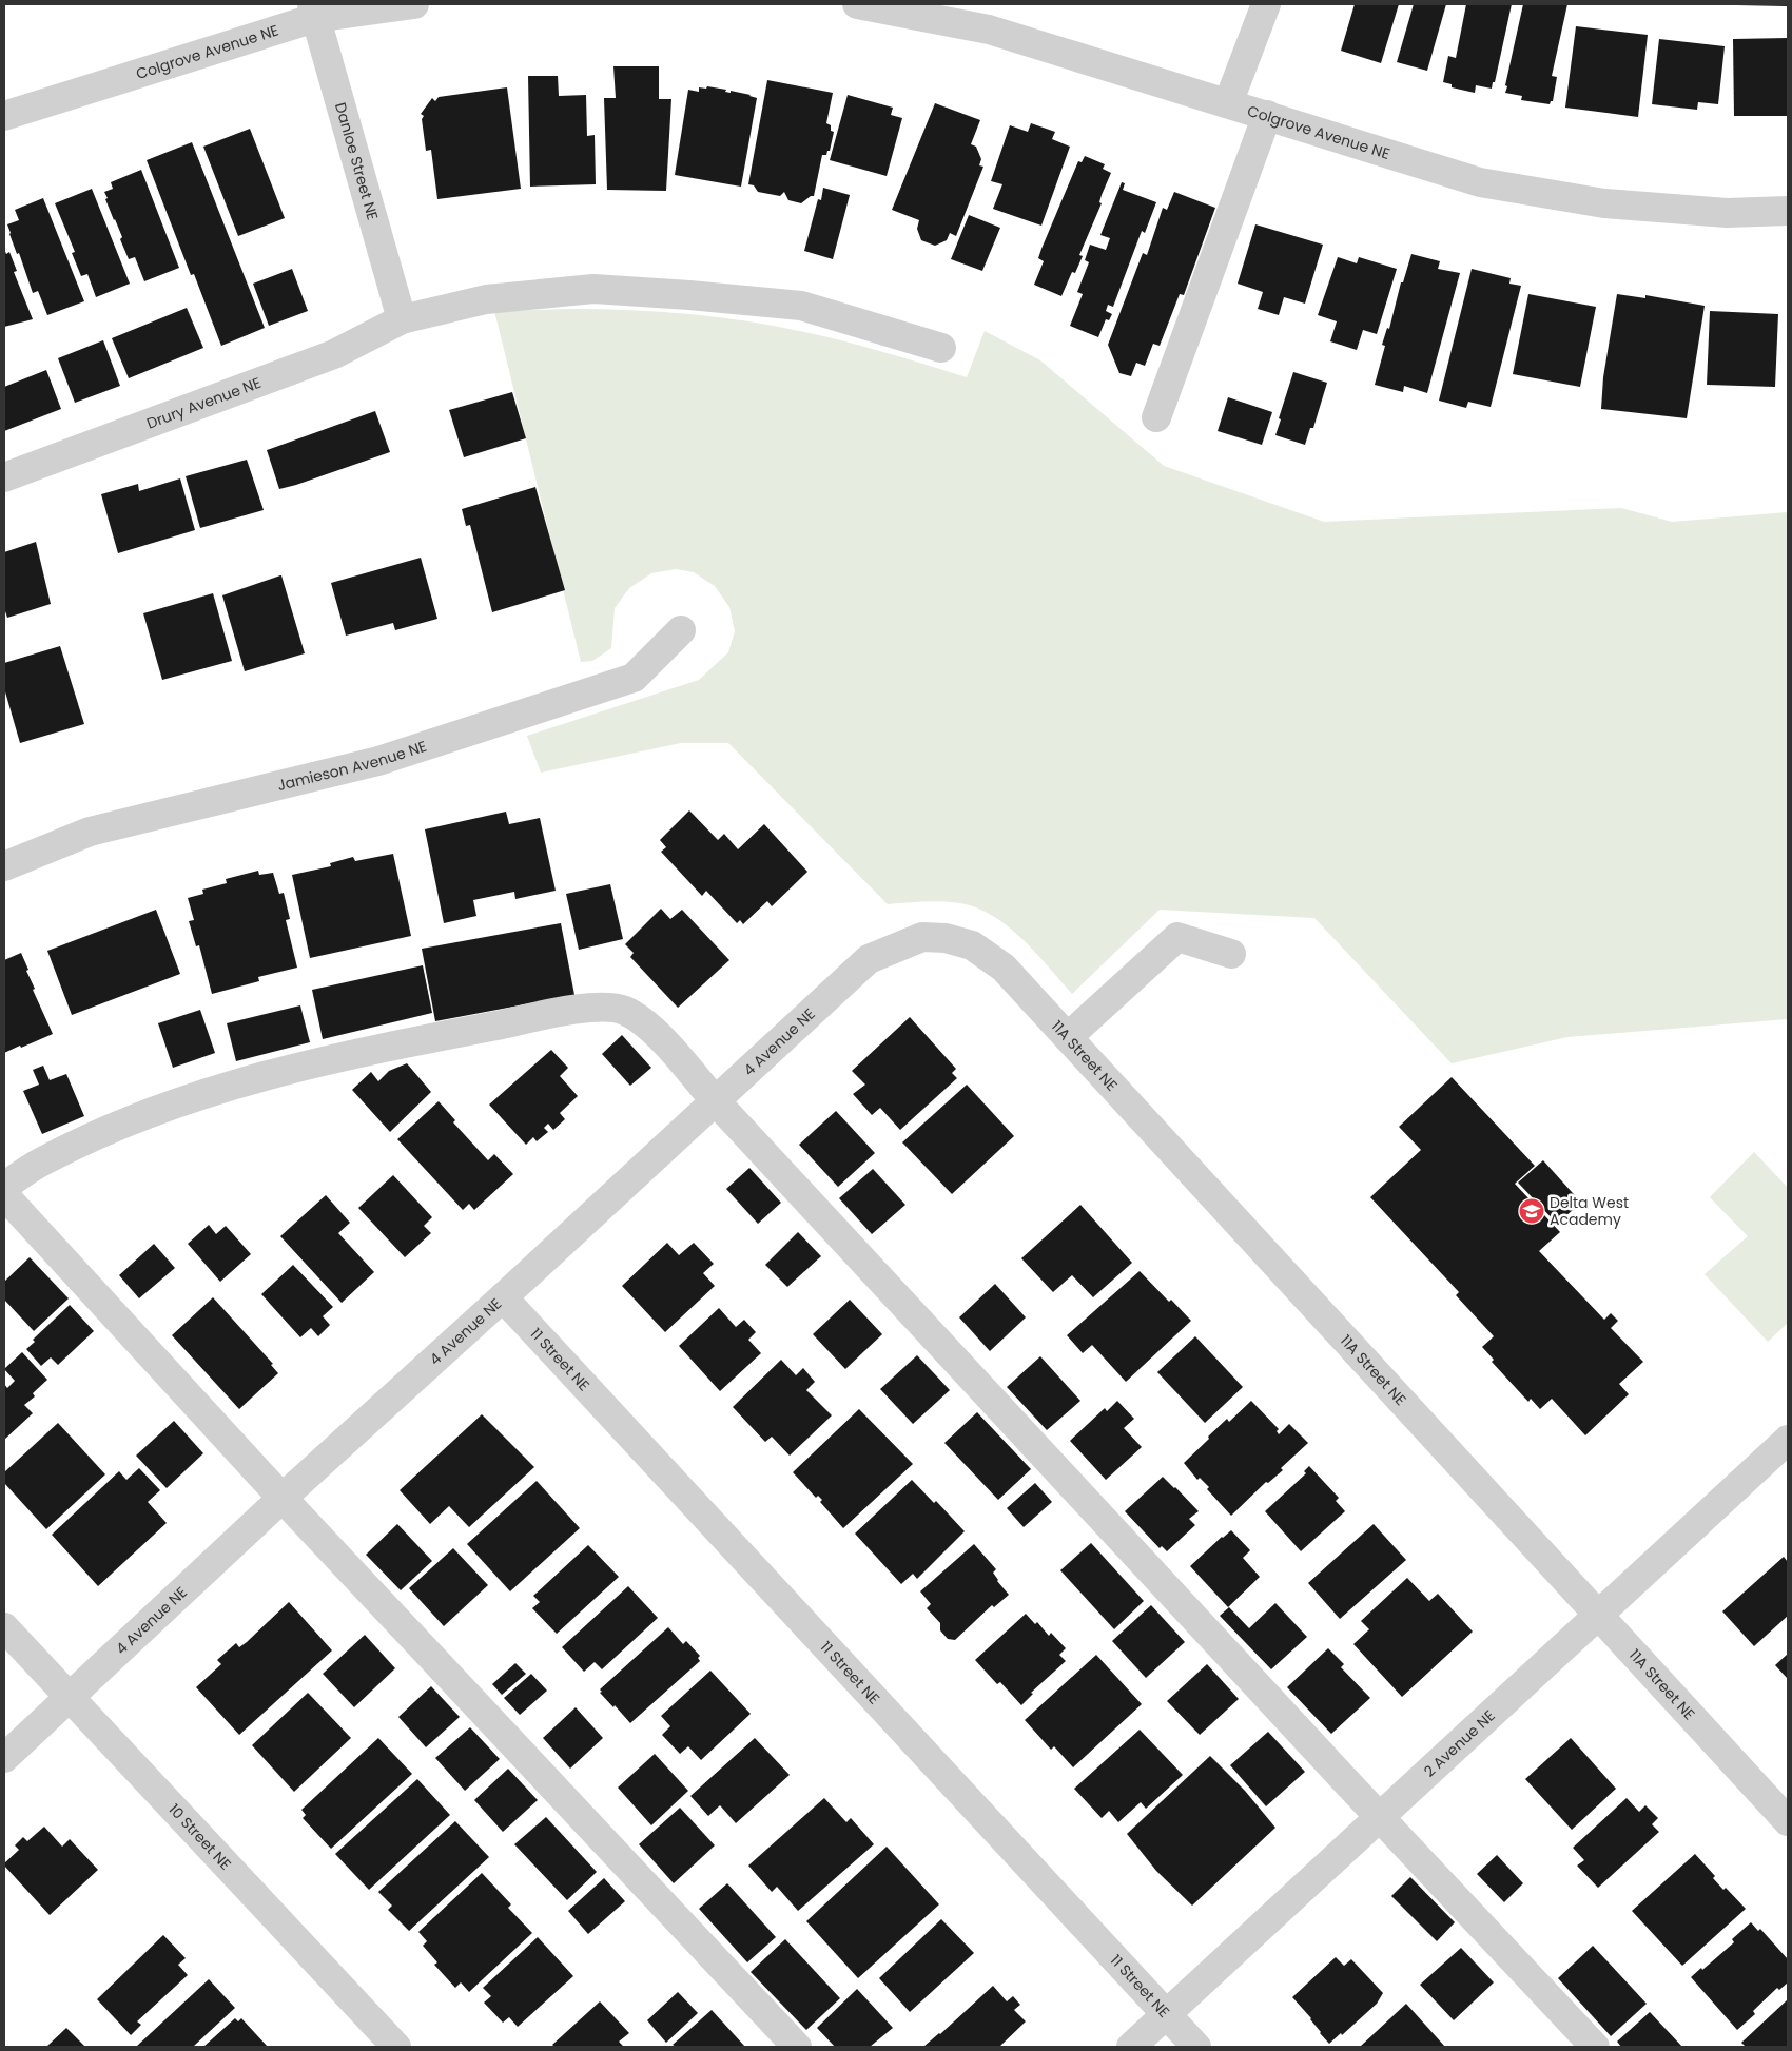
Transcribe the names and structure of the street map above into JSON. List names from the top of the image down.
{
  "streets": {
    "street": [
      "Colgrove Avenue NE",
      "Danloe Street NE",
      "Drury Avenue NE",
      "Jamieson Avenue NE",
      "4 Avenue NE",
      "11A Street NE",
      "11 Street NE",
      "2 Avenue NE",
      "10 Street NE"
    ]
  },
  "crossings": [
    ["Colgrove Avenue NE", "Danloe Street NE"],
    ["Danloe Street NE", "Drury Avenue NE"],
    ["4 Avenue NE", "11A Street NE"],
    ["4 Avenue NE", "11 Street NE"],
    ["4 Avenue NE", "10 Street NE"],
    ["11A Street NE", "2 Avenue NE"],
    ["11 Street NE", "2 Avenue NE"]
  ],
  "places": {
    "school or university": ["Delta West Academy"]
  }
}
